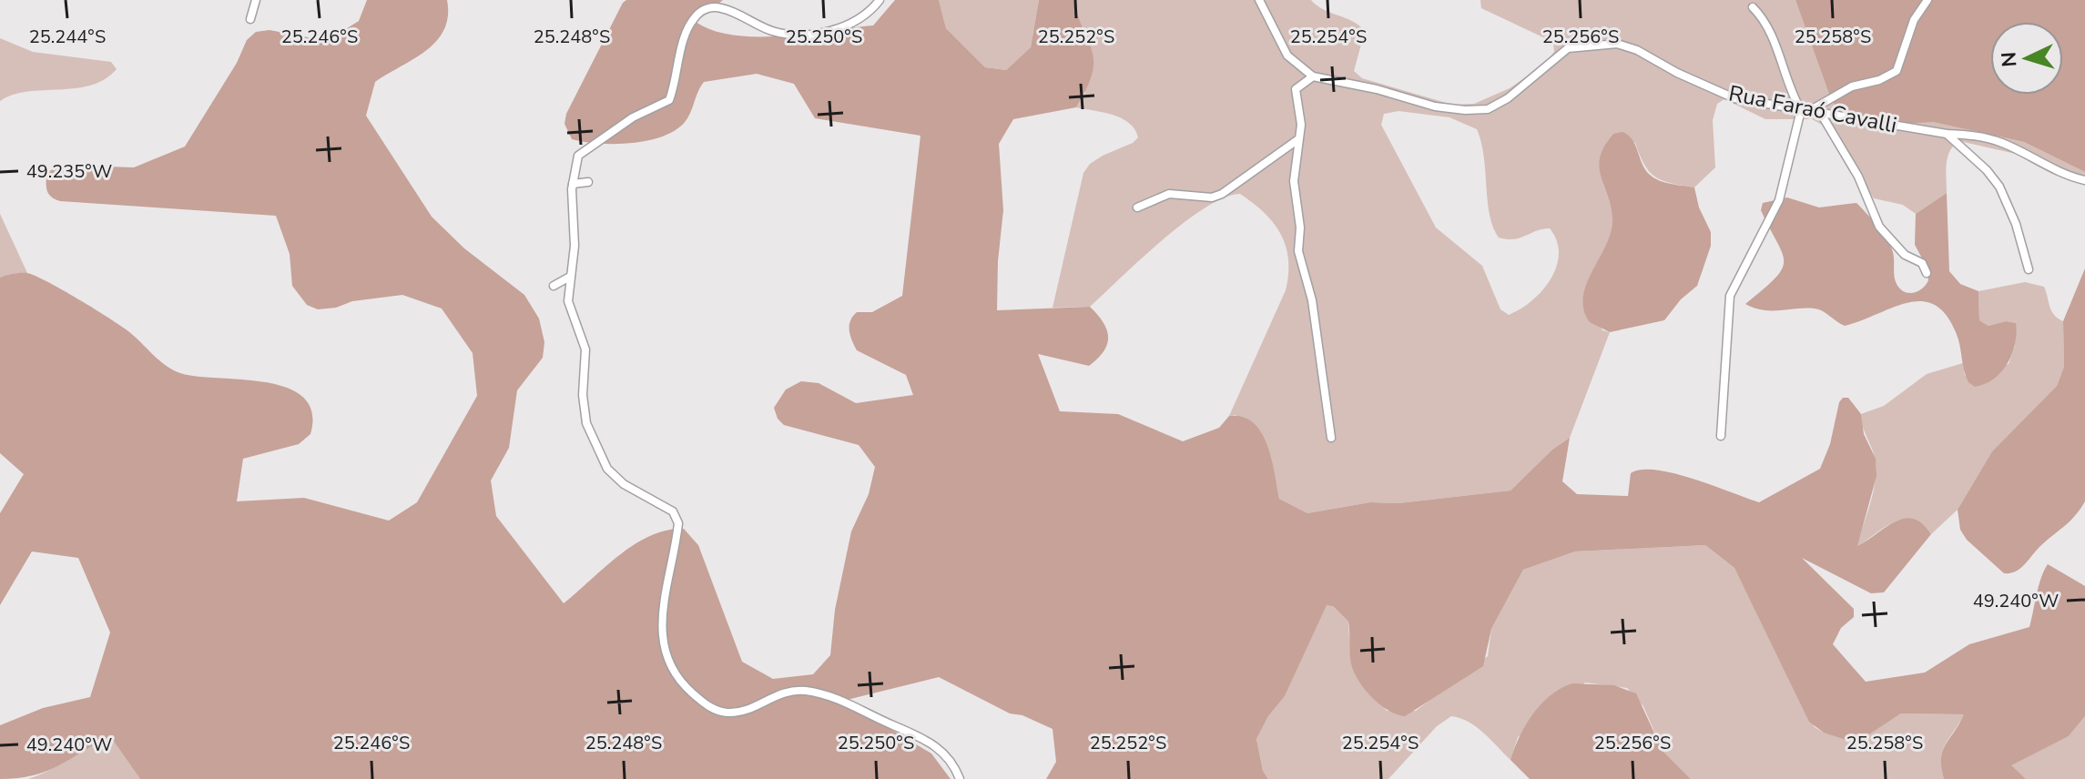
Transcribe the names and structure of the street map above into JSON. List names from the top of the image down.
{
  "streets": {
    "street": ["Rua Faraó Cavalli"]
  },
  "north": "left",
  "coordinates": [
    "25.244°S",
    "25.246°S",
    "25.248°S",
    "25.250°S",
    "25.252°S",
    "25.254°S",
    "25.256°S",
    "25.258°S",
    "49.235°W",
    "49.240°W"
  ]
}
